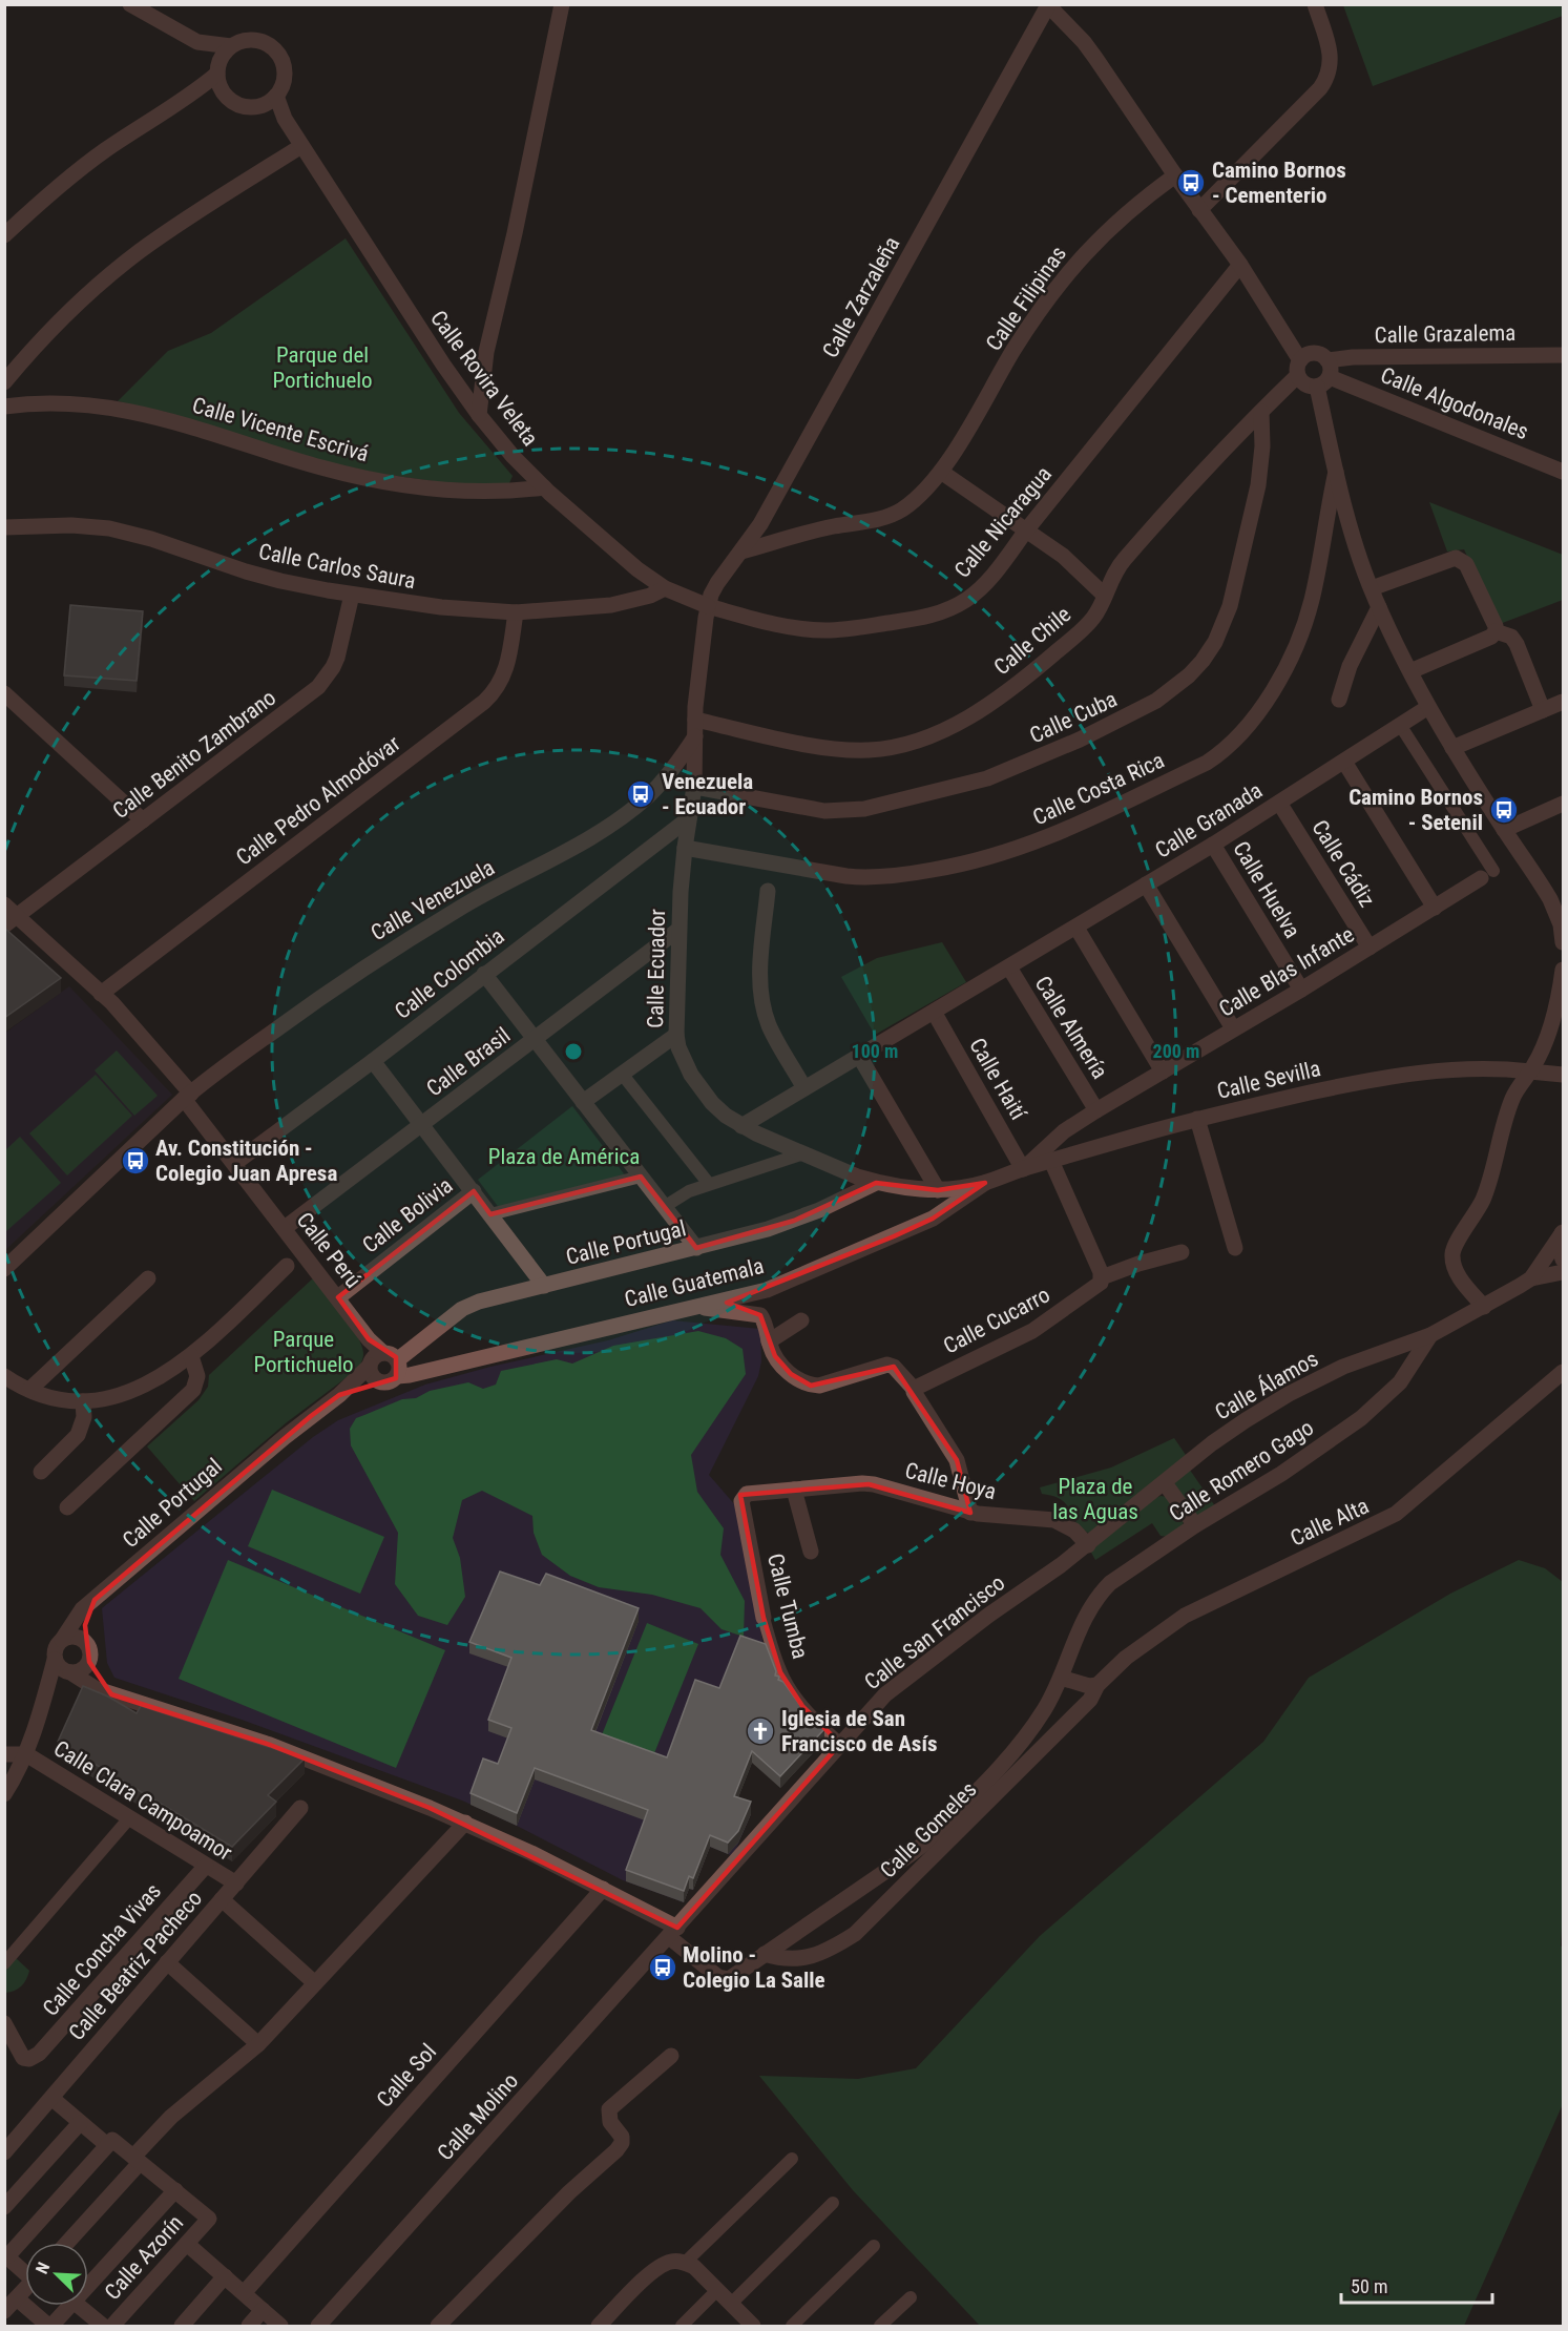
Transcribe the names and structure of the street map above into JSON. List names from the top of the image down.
{
  "streets": {
    "street": [
      "Calle Zarzaleña",
      "Calle Filipinas",
      "Calle Grazalema",
      "Calle Rovira Veleta",
      "Calle Algodonales",
      "Calle Vicente Escrivá",
      "Calle Nicaragua",
      "Calle Carlos Saura",
      "Calle Chile",
      "Calle Cuba",
      "Calle Benito Zambrano",
      "Calle Costa Rica",
      "Calle Pedro Almodóvar",
      "Calle Granada",
      "Calle Cádiz",
      "Calle Huelva",
      "Calle Venezuela",
      "Calle Ecuador",
      "Calle Blas Infante",
      "Calle Colombia",
      "Calle Almería",
      "Calle Brasil",
      "Calle Haití",
      "Calle Sevilla",
      "Calle Bolivia",
      "Calle Portugal",
      "Calle Perú",
      "Calle Guatemala",
      "Calle Cucarro",
      "Calle Álamos",
      "Calle Romero Gago",
      "Calle Hoya",
      "Calle Alta",
      "Calle Tumba",
      "Calle San Francisco",
      "Calle Clara Campoamor",
      "Calle Gomeles",
      "Calle Concha Vivas",
      "Calle Beatriz Pacheco",
      "Calle Sol",
      "Calle Molino",
      "Calle Azorín"
    ]
  },
  "crossings": [
    ["Calle Zarzaleña", "Calle Filipinas"],
    ["Calle Zarzaleña", "Calle Rovira Veleta"],
    ["Calle Zarzaleña", "Calle Nicaragua"],
    ["Calle Zarzaleña", "Calle Ecuador"],
    ["Calle Grazalema", "Calle Algodonales"],
    ["Calle Grazalema", "Calle Chile"],
    ["Calle Rovira Veleta", "Calle Vicente Escrivá"],
    ["Calle Rovira Veleta", "Calle Nicaragua"],
    ["Calle Rovira Veleta", "Calle Carlos Saura"],
    ["Calle Rovira Veleta", "Calle Ecuador"],
    ["Calle Algodonales", "Calle Chile"],
    ["Calle Nicaragua", "Calle Ecuador"],
    ["Calle Carlos Saura", "Calle Benito Zambrano"],
    ["Calle Carlos Saura", "Calle Pedro Almodóvar"],
    ["Calle Chile", "Calle Cuba"],
    ["Calle Chile", "Calle Ecuador"],
    ["Calle Cuba", "Calle Ecuador"],
    ["Calle Benito Zambrano", "Calle Perú"],
    ["Calle Costa Rica", "Calle Ecuador"],
    ["Calle Pedro Almodóvar", "Calle Perú"],
    ["Calle Granada", "Calle Cádiz"],
    ["Calle Granada", "Calle Huelva"],
    ["Calle Granada", "Calle Ecuador"],
    ["Calle Granada", "Calle Almería"],
    ["Calle Granada", "Calle Haití"],
    ["Calle Cádiz", "Calle Blas Infante"],
    ["Calle Huelva", "Calle Blas Infante"],
    ["Calle Venezuela", "Calle Ecuador"],
    ["Calle Venezuela", "Calle Perú"],
    ["Calle Ecuador", "Calle Blas Infante"],
    ["Calle Ecuador", "Calle Colombia"],
    ["Calle Ecuador", "Calle Brasil"],
    ["Calle Ecuador", "Calle Haití"],
    ["Calle Ecuador", "Calle Sevilla"],
    ["Calle Ecuador", "Calle Portugal"],
    ["Calle Ecuador", "Calle Guatemala"],
    ["Calle Blas Infante", "Calle Almería"],
    ["Calle Blas Infante", "Calle Haití"],
    ["Calle Blas Infante", "Calle Sevilla"],
    ["Calle Colombia", "Calle Perú"],
    ["Calle Brasil", "Calle Perú"],
    ["Calle Haití", "Calle Sevilla"],
    ["Calle Bolivia", "Calle Perú"],
    ["Calle Portugal", "Calle Perú"],
    ["Calle Portugal", "Calle Guatemala"],
    ["Calle Perú", "Calle Guatemala"],
    ["Calle Álamos", "Calle Romero Gago"],
    ["Calle Romero Gago", "Calle Gomeles"],
    ["Calle Hoya", "Calle Tumba"],
    ["Calle Hoya", "Calle San Francisco"],
    ["Calle Alta", "Calle Gomeles"],
    ["Calle Tumba", "Calle San Francisco"],
    ["Calle San Francisco", "Calle Gomeles"],
    ["Calle San Francisco", "Calle Molino"],
    ["Calle Clara Campoamor", "Calle Concha Vivas"],
    ["Calle Clara Campoamor", "Calle Beatriz Pacheco"],
    ["Calle Gomeles", "Calle Molino"]
  ],
  "parks": [
    "Parque del Portichuelo",
    "Plaza de América",
    "Parque Portichuelo",
    "Plaza de las Aguas"
  ],
  "places": {
    "bus stop": [
      "Camino Bornos - Cementerio",
      "Venezuela - Ecuador",
      "Camino Bornos - Setenil",
      "Av. Constitución - Colegio Juan Apresa",
      "Molino - Colegio La Salle"
    ],
    "church": ["Iglesia de San Francisco de Asís"]
  },
  "scale_bar": "50 m",
  "north": "top left",
  "rings": ["100 m", "200 m"]
}
